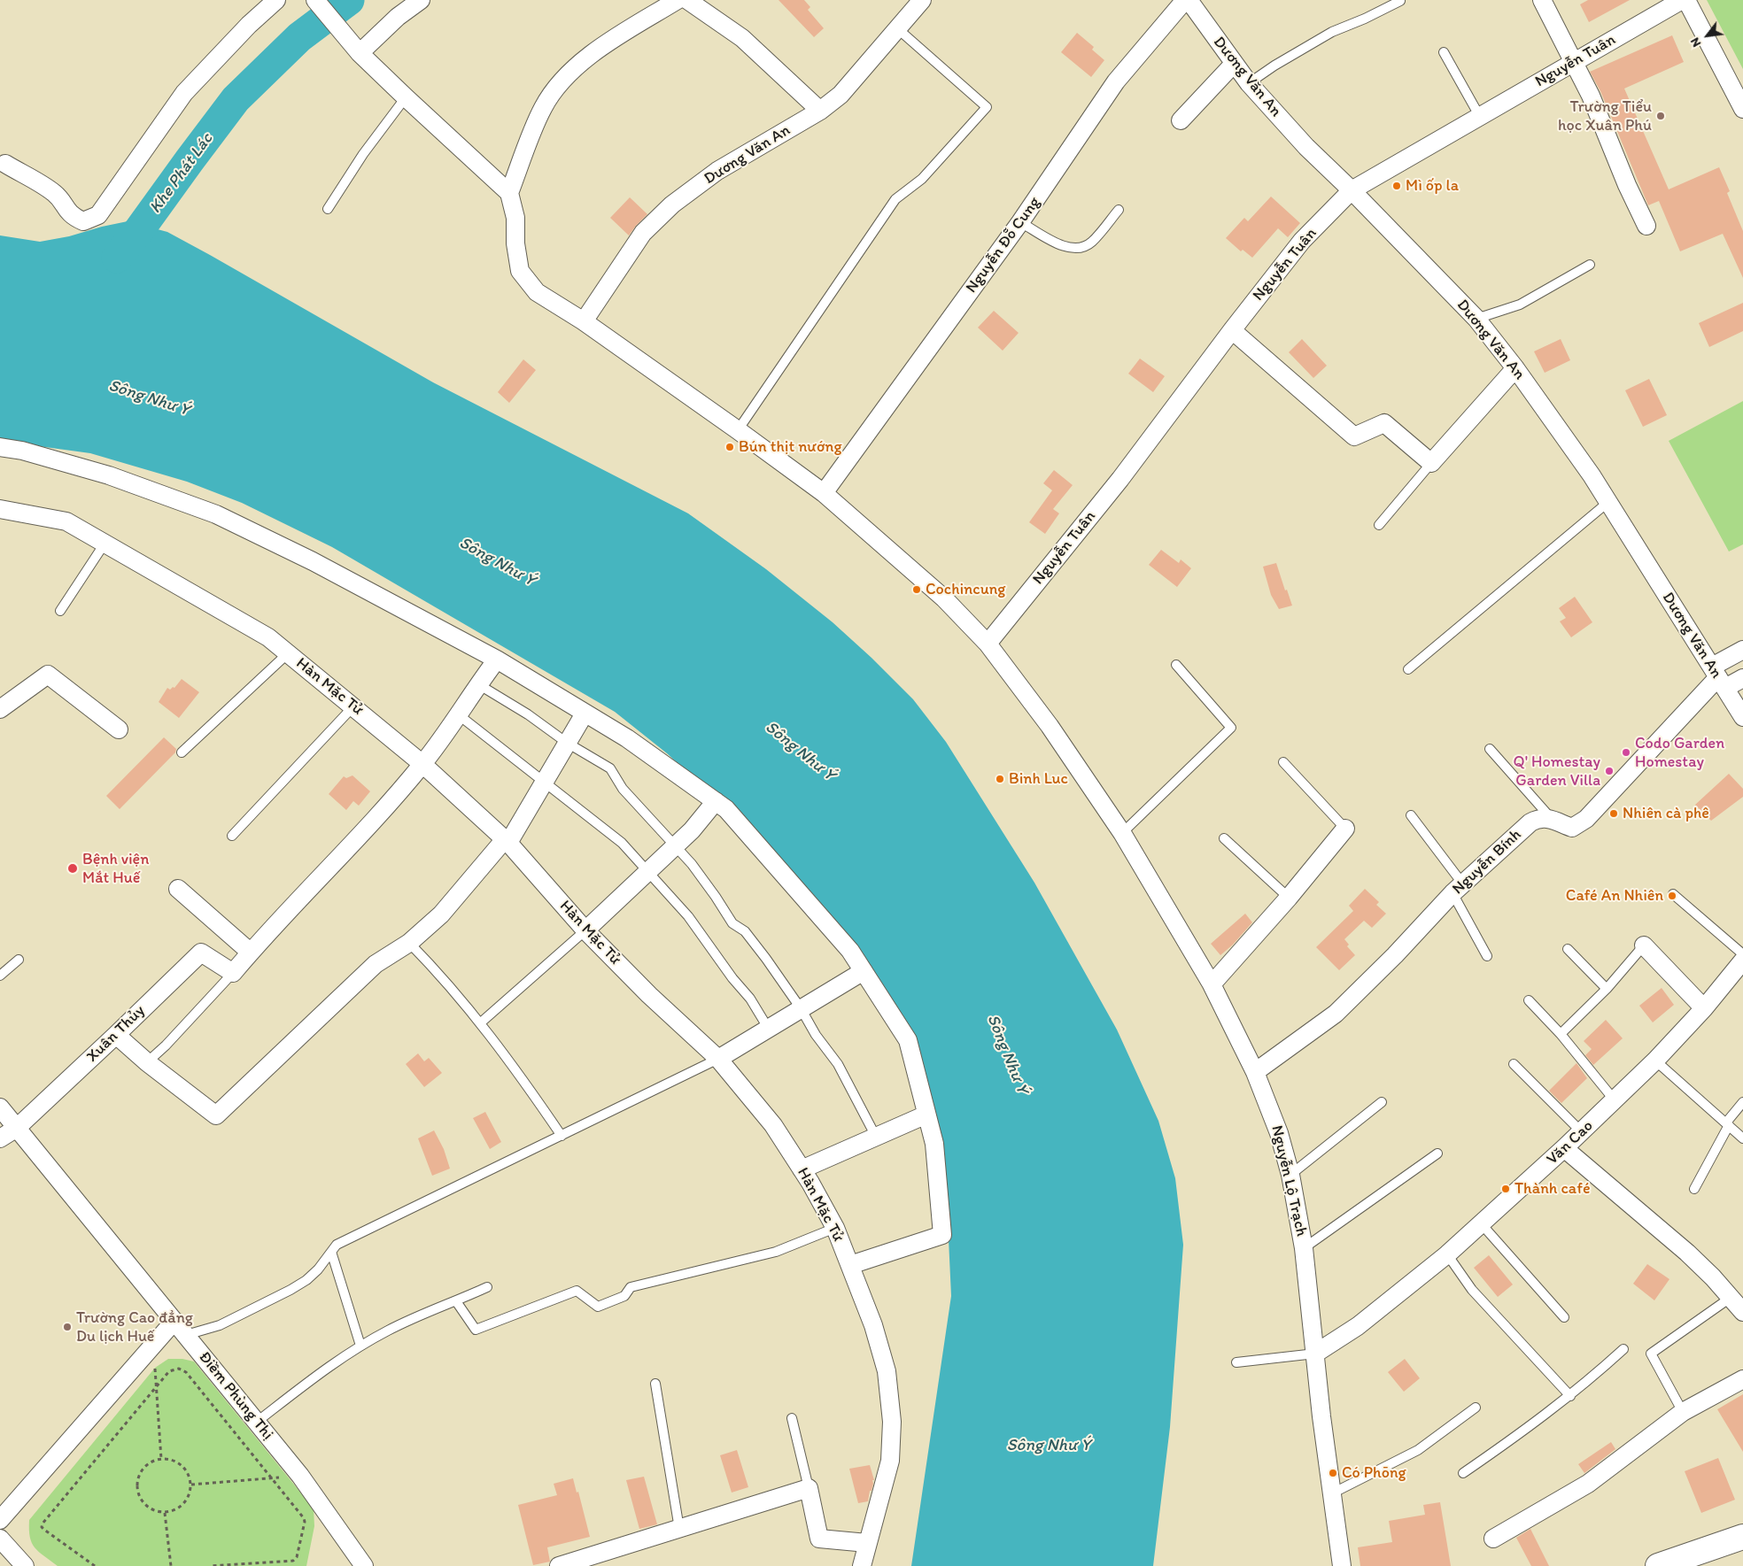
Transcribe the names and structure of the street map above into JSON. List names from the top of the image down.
{
  "streets": {
    "street": [
      "Nguyễn Tuân",
      "Dương Văn An",
      "Nguyễn Đỗ Cung",
      "Hàn Mặc Tử",
      "Nguyễn Bính",
      "Xuân Thủy",
      "Văn Cao",
      "Nguyễn Lộ Trạch",
      "Điềm Phùng Thị"
    ]
  },
  "crossings": [
    ["Nguyễn Tuân", "Dương Văn An"],
    ["Nguyễn Tuân", "Nguyễn Lộ Trạch"],
    ["Dương Văn An", "Nguyễn Lộ Trạch"],
    ["Nguyễn Đỗ Cung", "Nguyễn Lộ Trạch"],
    ["Nguyễn Bính", "Nguyễn Lộ Trạch"],
    ["Xuân Thủy", "Điềm Phùng Thị"],
    ["Văn Cao", "Nguyễn Lộ Trạch"]
  ],
  "water": ["Khe Phát Lác", "Sông Như Ý"],
  "places": [
    "Trường Tiểu học Xuân Phú",
    "Mì ốp la",
    "Bún thịt nướng",
    "Cochincung",
    "Codo Garden Homestay",
    "Q' Homestay Garden Villa",
    "Binh Luc",
    "Nhiên cà phê",
    "Bệnh viện Mắt Huế",
    "Café An Nhiên",
    "Thành café",
    "Trường Cao đẳng Du lịch Huế",
    "Có Phōng"
  ],
  "north": "bottom left"
}
